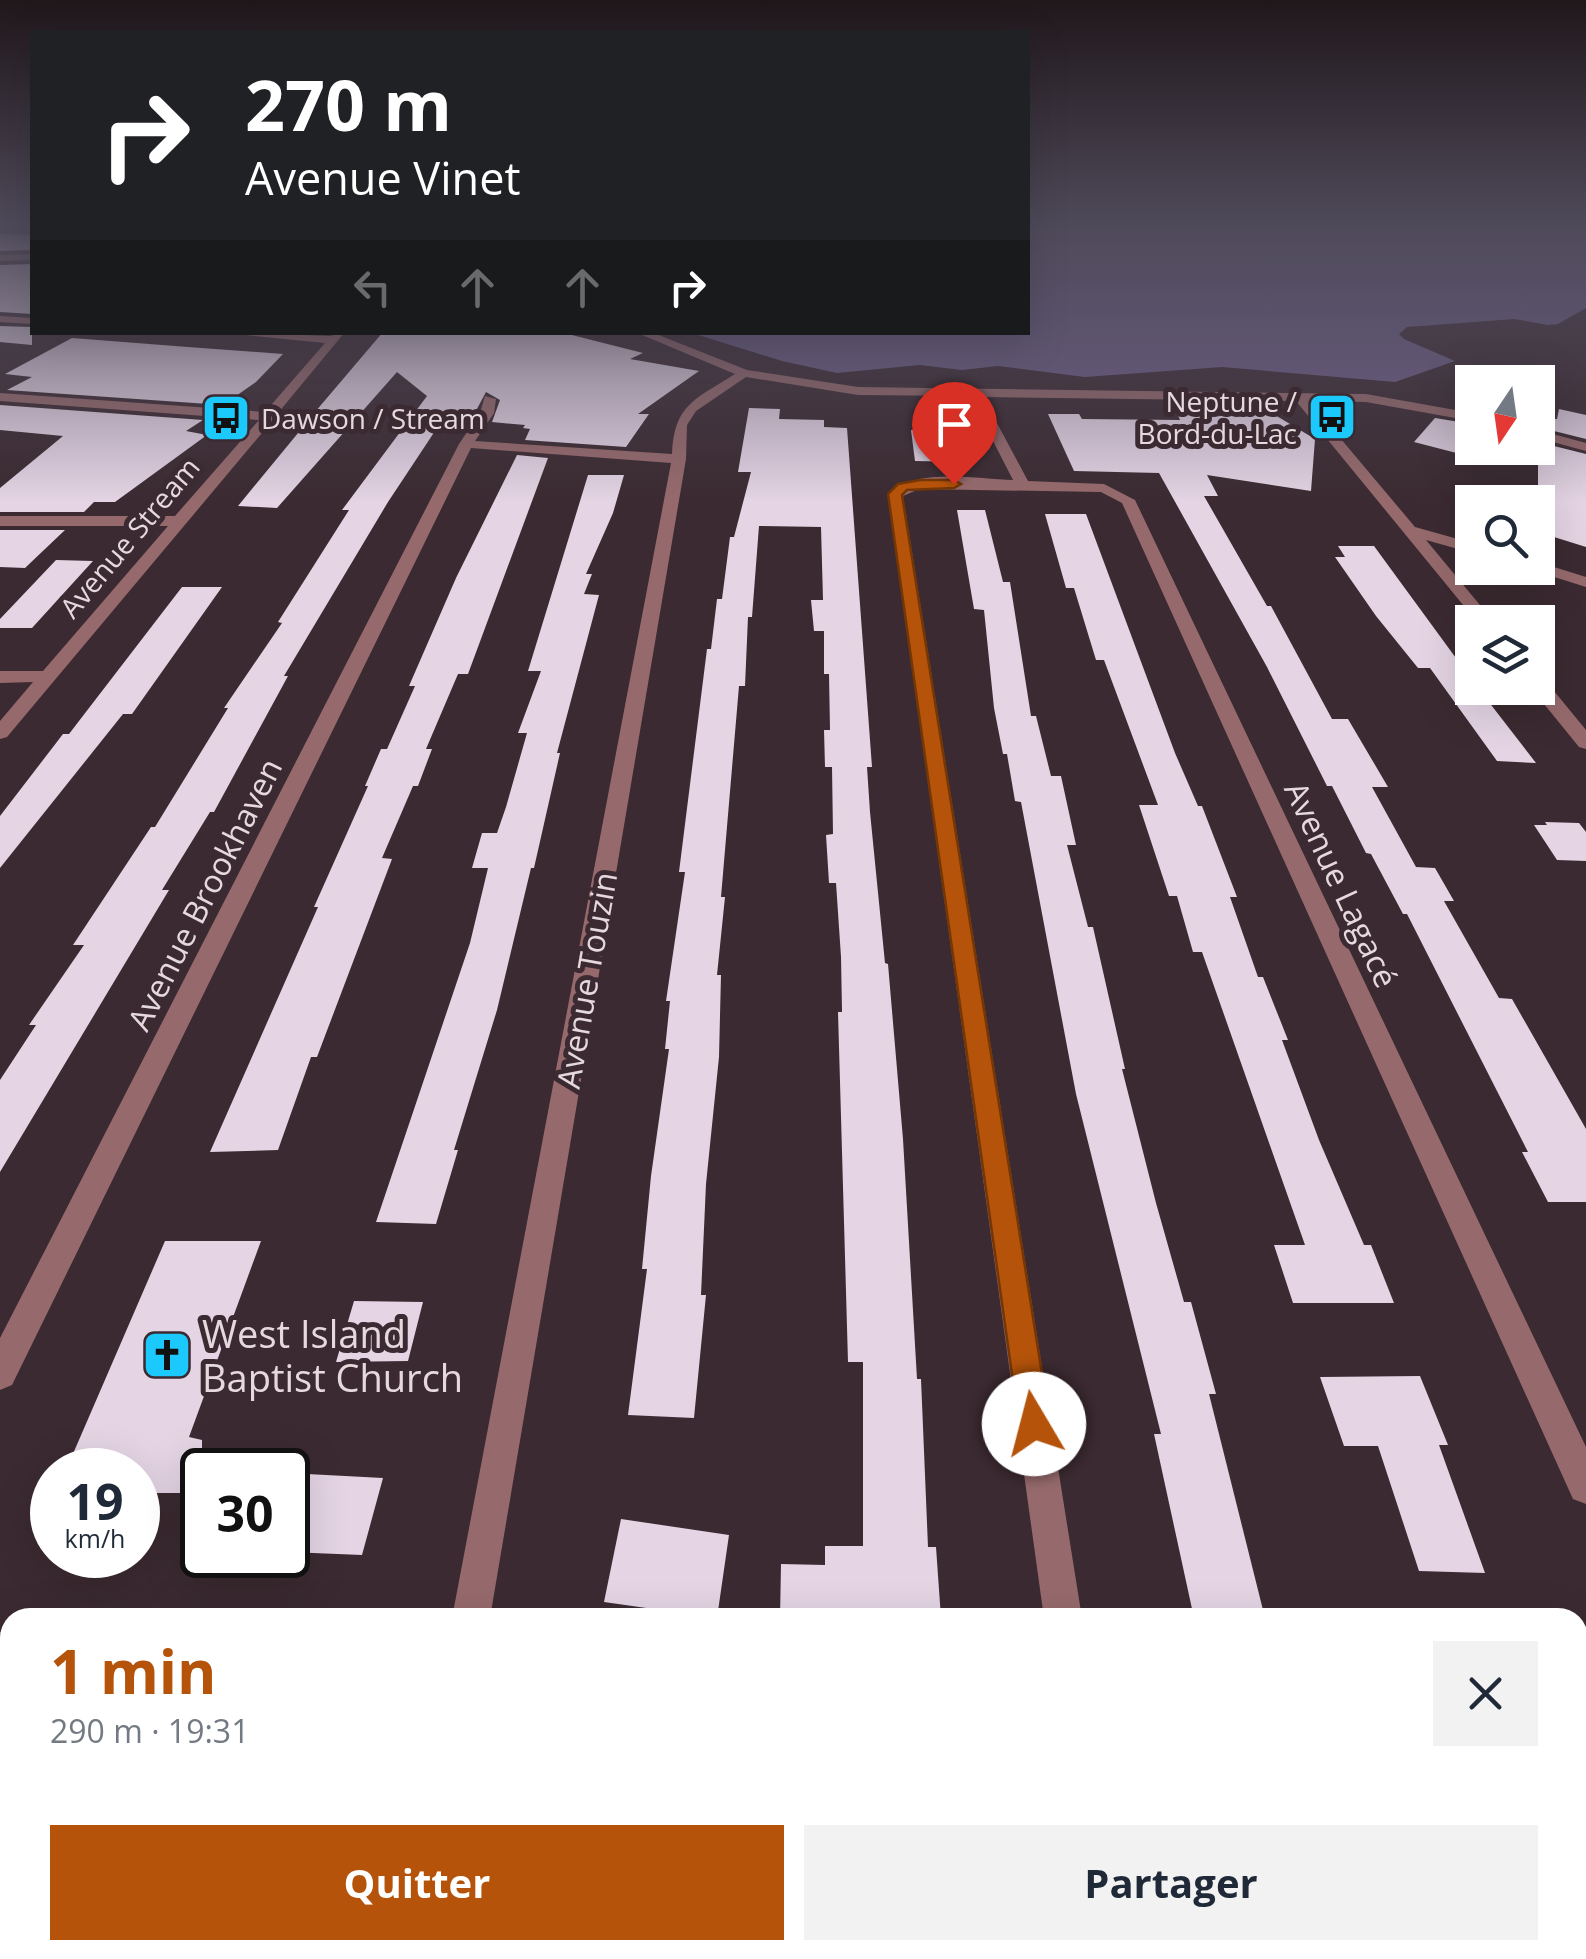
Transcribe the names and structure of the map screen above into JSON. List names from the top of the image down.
{
  "streets": {
    "street": [
      "Avenue Stream",
      "Avenue Lagacé",
      "Avenue Brookhaven",
      "Avenue Touzin"
    ]
  },
  "places": {
    "bus stop": ["Neptune / Bord-du-Lac", "Dawson / Stream"],
    "church": ["West Island Baptist Church"]
  },
  "north": "bottom",
  "page": {
    "turn": ["270 m", "Avenue Vinet"],
    "speed": "19 km/h",
    "limit": "30",
    "heading": ["1 min", "290 m · 19:31"],
    "buttons": ["Quitter", "Partager"]
  }
}
